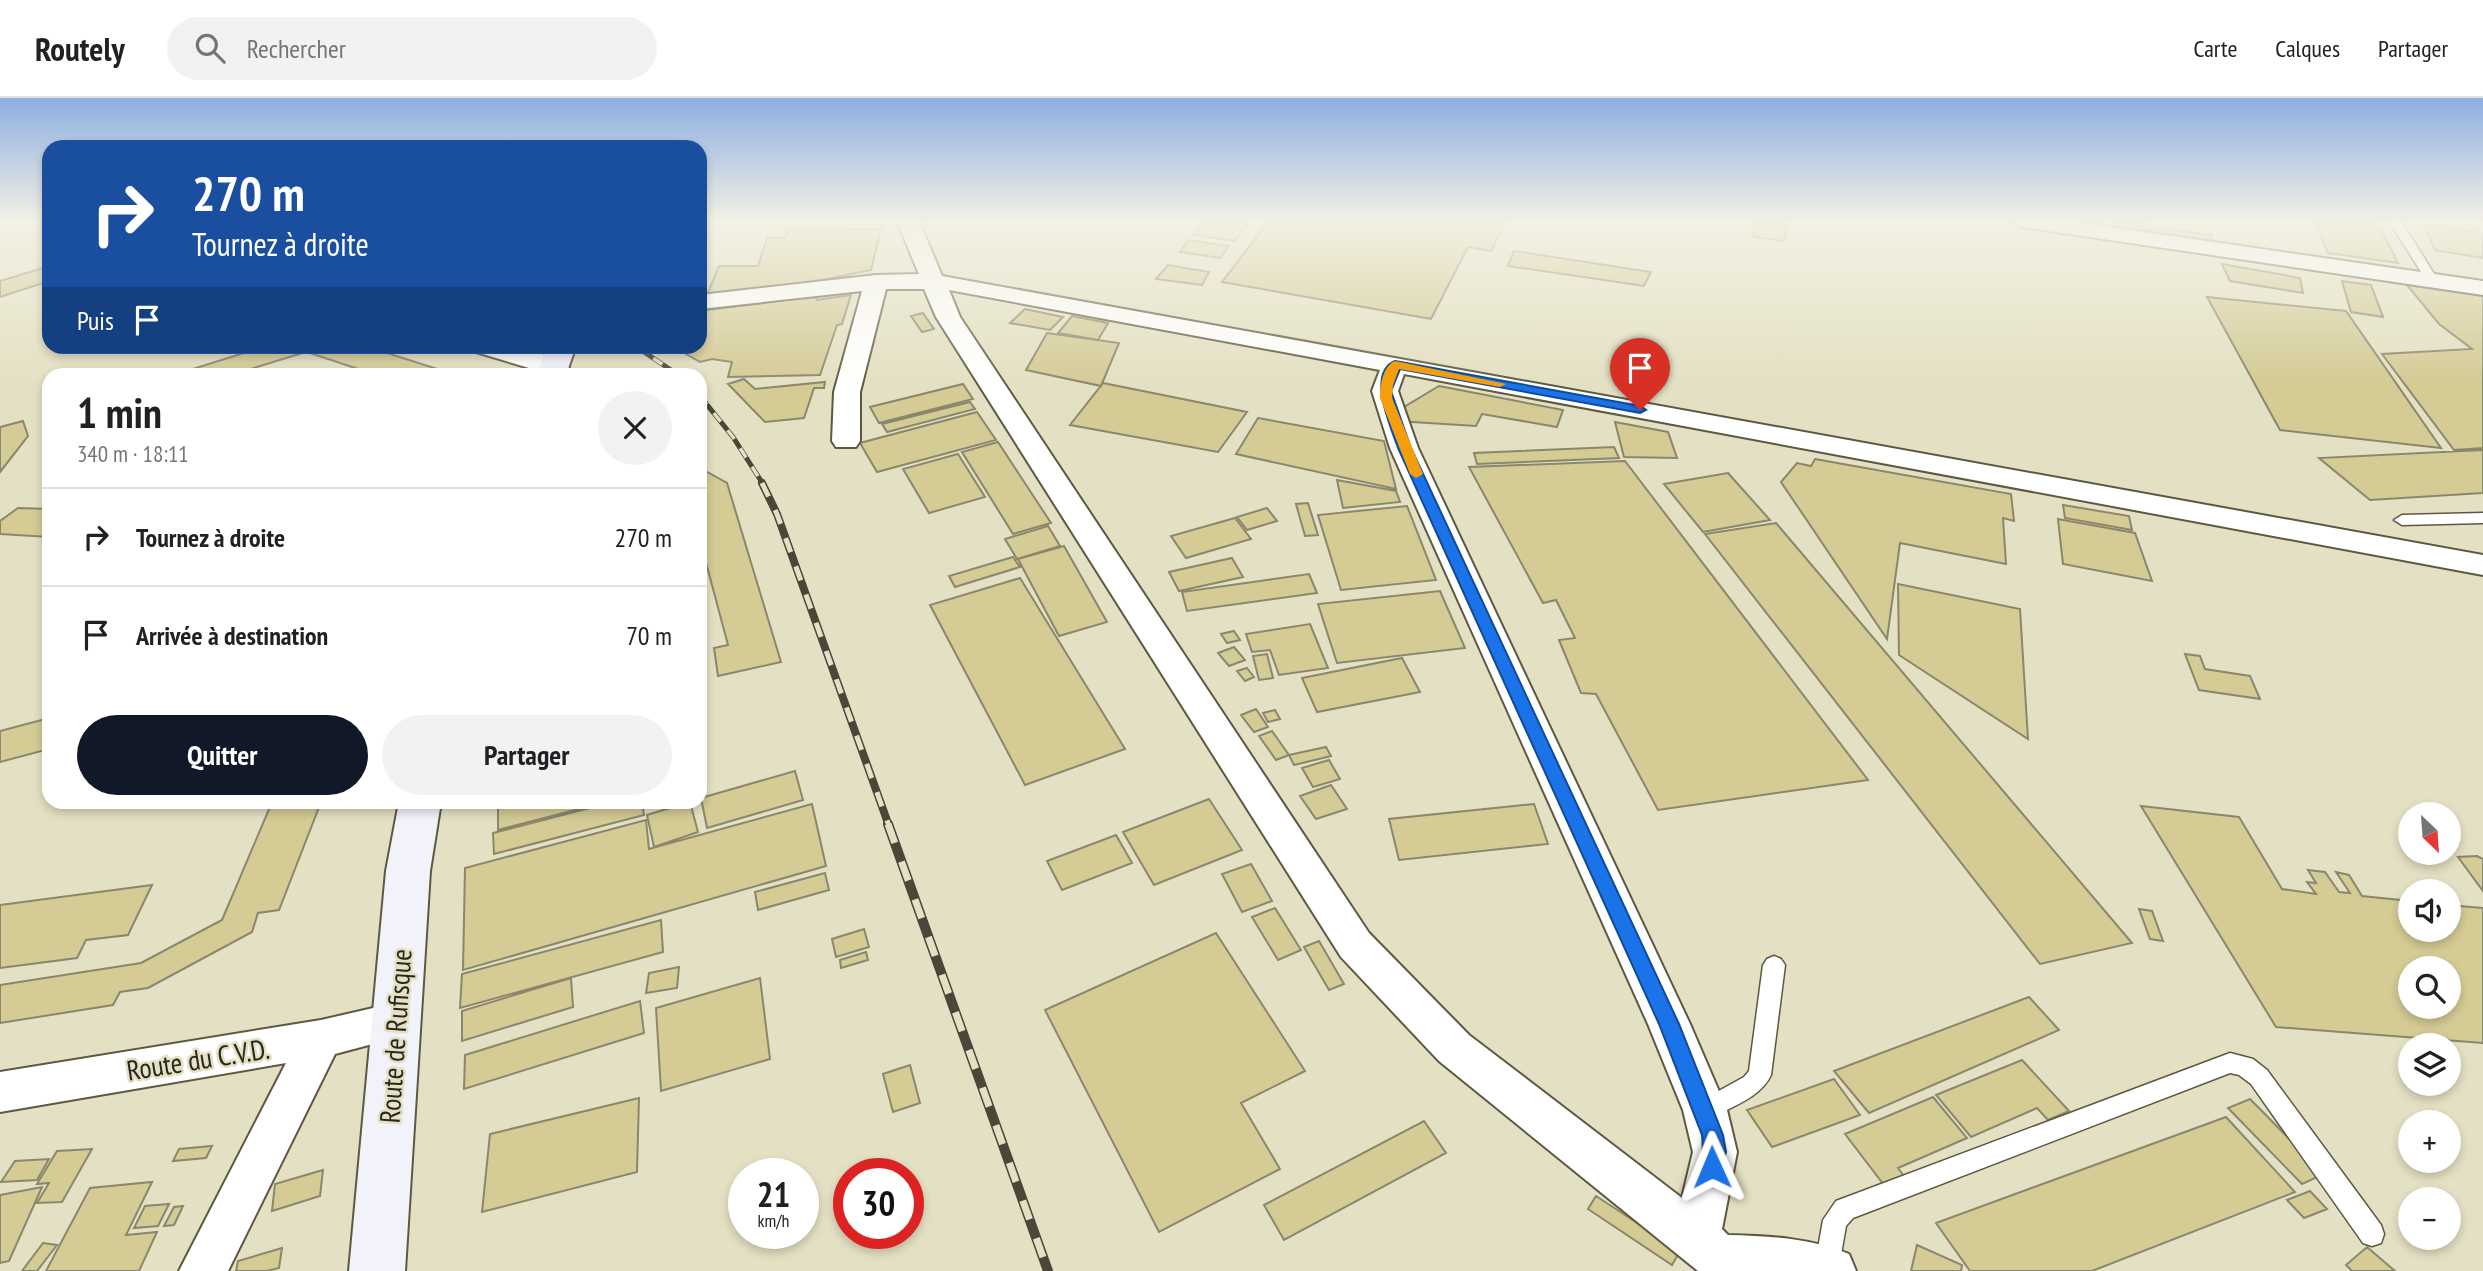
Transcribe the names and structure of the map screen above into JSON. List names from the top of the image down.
{
  "streets": {
    "main road": ["Route de Rufisque"],
    "street": ["Route du C.V.D."]
  },
  "crossings": [
    ["Route de Rufisque", "Route du C.V.D."]
  ],
  "north": "bottom right",
  "page": {
    "header": "Routely",
    "search": "Rechercher",
    "nav": ["Carte", "Calques", "Partager"],
    "turn": ["270 m", "Tournez à droite"],
    "then": "Puis",
    "heading": ["1 min", "340 m · 18:11"],
    "list": [
      {
        "name": "Tournez à droite",
        "value": "270 m"
      },
      {
        "name": "Arrivée à destination",
        "value": "70 m"
      }
    ],
    "buttons": ["Quitter", "Partager"],
    "map_buttons": ["+", "−"],
    "speed": "21 km/h",
    "limit": "30"
  }
}
